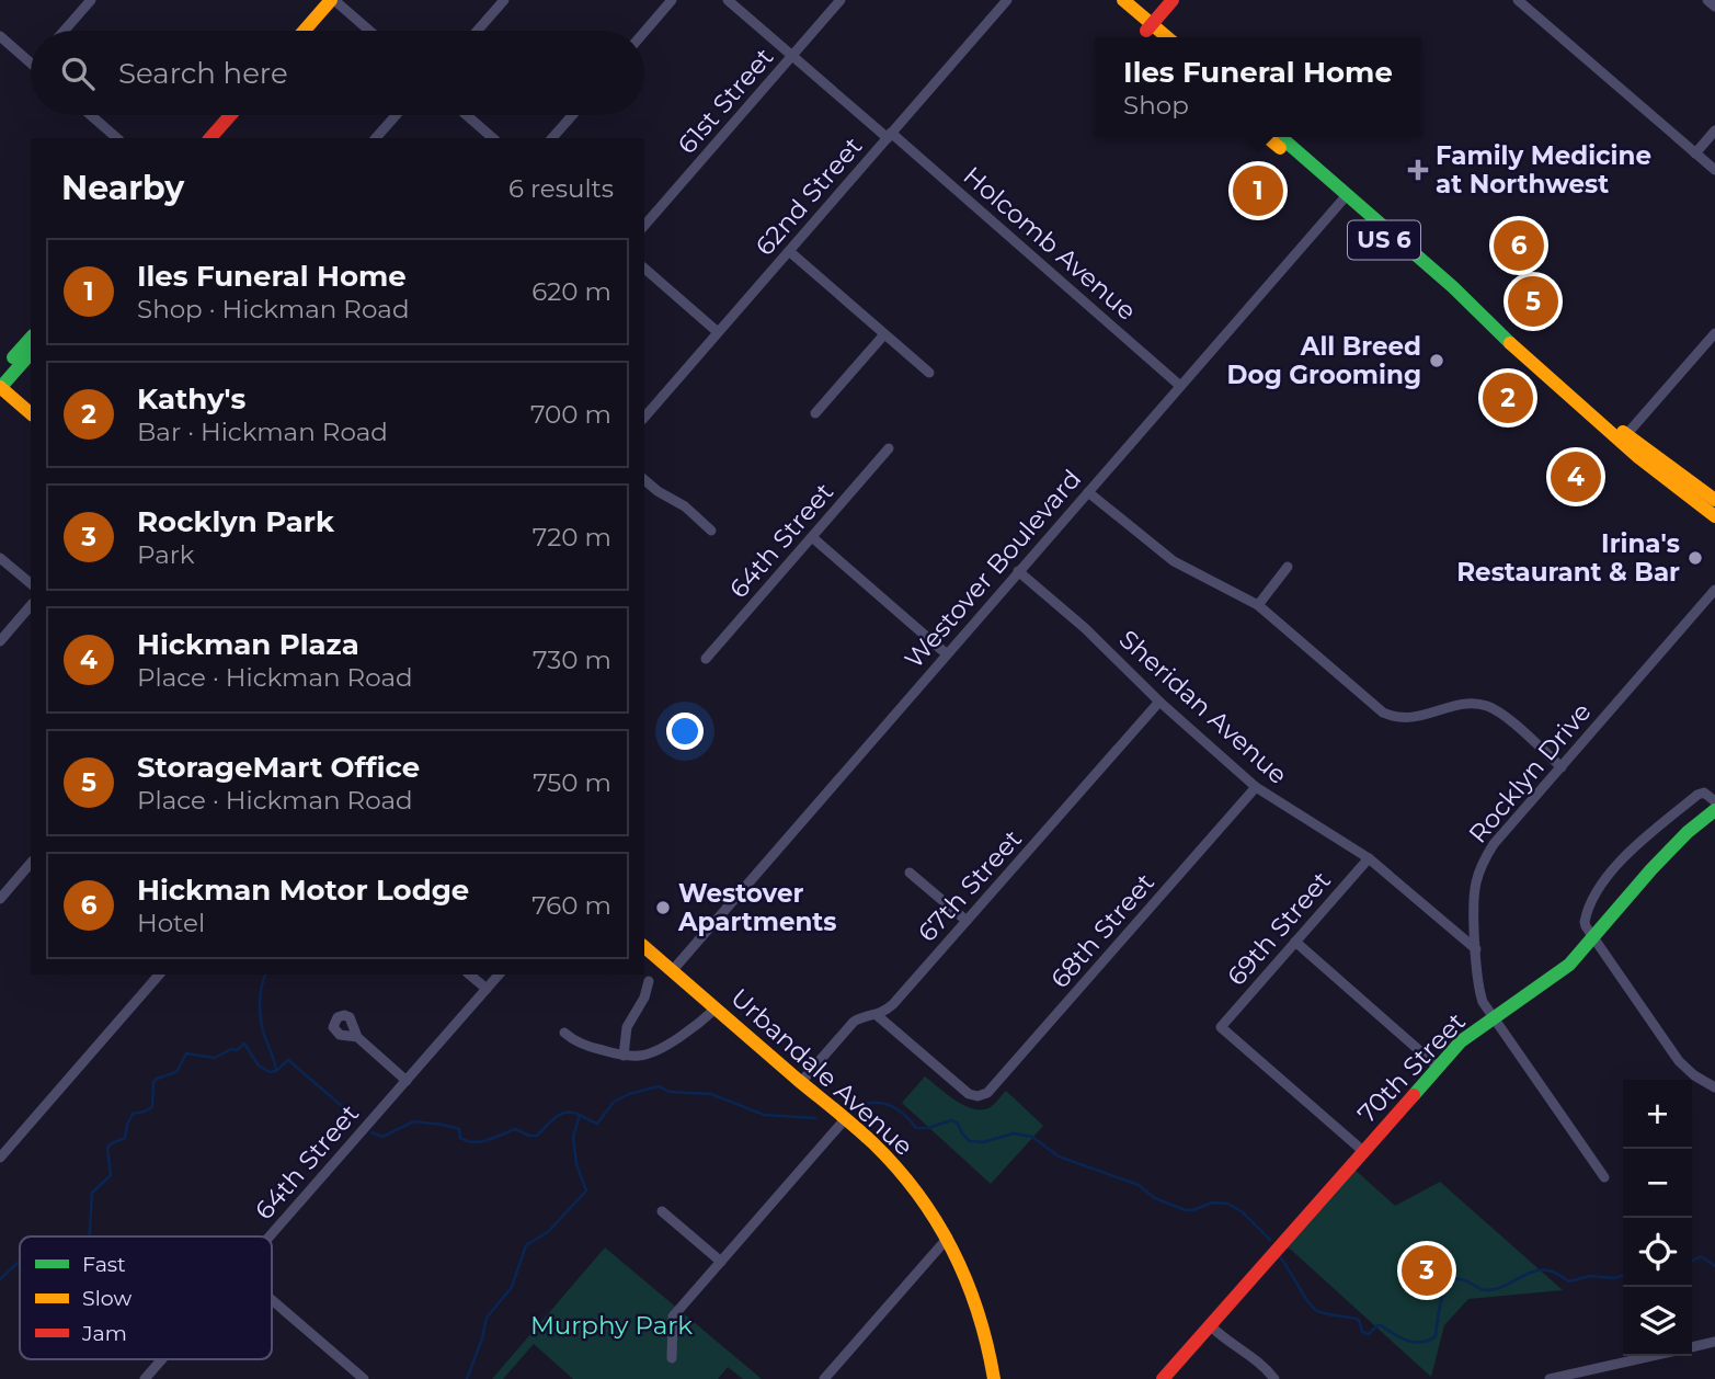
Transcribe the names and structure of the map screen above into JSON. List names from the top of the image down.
{
  "streets": {
    "street": [
      "61st Street",
      "62nd Street",
      "US 6",
      "Holcomb Avenue",
      "64th Street",
      "Westover Boulevard",
      "Sheridan Avenue",
      "Rocklyn Drive",
      "67th Street",
      "69th Street",
      "68th Street",
      "70th Street",
      "Urbandale Avenue"
    ]
  },
  "crossings": [
    ["61st Street", "Holcomb Avenue"],
    ["62nd Street", "Holcomb Avenue"],
    ["US 6", "Westover Boulevard"],
    ["Holcomb Avenue", "Westover Boulevard"],
    ["Westover Boulevard", "Sheridan Avenue"],
    ["Westover Boulevard", "Urbandale Avenue"],
    ["Sheridan Avenue", "Rocklyn Drive"],
    ["Sheridan Avenue", "67th Street"],
    ["Sheridan Avenue", "69th Street"],
    ["Sheridan Avenue", "68th Street"],
    ["Rocklyn Drive", "70th Street"],
    ["67th Street", "68th Street"],
    ["67th Street", "Urbandale Avenue"],
    ["69th Street", "70th Street"]
  ],
  "parks": ["Murphy Park"],
  "places": {
    "health": ["Family Medicine at Northwest"],
    "other": ["All Breed Dog Grooming", "Irina's Restaurant & Bar", "Westover Apartments"]
  },
  "legend": ["Fast", "Slow", "Jam"],
  "page": {
    "search": "Search here",
    "popup": ["Iles Funeral Home", "Shop"],
    "heading": ["Nearby", "6 results"],
    "pins": [
      "1",
      "6",
      "5",
      "2",
      "4",
      "3"
    ],
    "list": [
      {
        "mark": "1",
        "name": "Iles Funeral Home",
        "note": "Shop · Hickman Road",
        "value": "620 m"
      },
      {
        "mark": "2",
        "name": "Kathy's",
        "note": "Bar · Hickman Road",
        "value": "700 m"
      },
      {
        "mark": "3",
        "name": "Rocklyn Park",
        "note": "Park",
        "value": "720 m"
      },
      {
        "mark": "4",
        "name": "Hickman Plaza",
        "note": "Place · Hickman Road",
        "value": "730 m"
      },
      {
        "mark": "5",
        "name": "StorageMart Office",
        "note": "Place · Hickman Road",
        "value": "750 m"
      },
      {
        "mark": "6",
        "name": "Hickman Motor Lodge",
        "note": "Hotel",
        "value": "760 m"
      }
    ],
    "map_buttons": ["+", "−"]
  }
}
